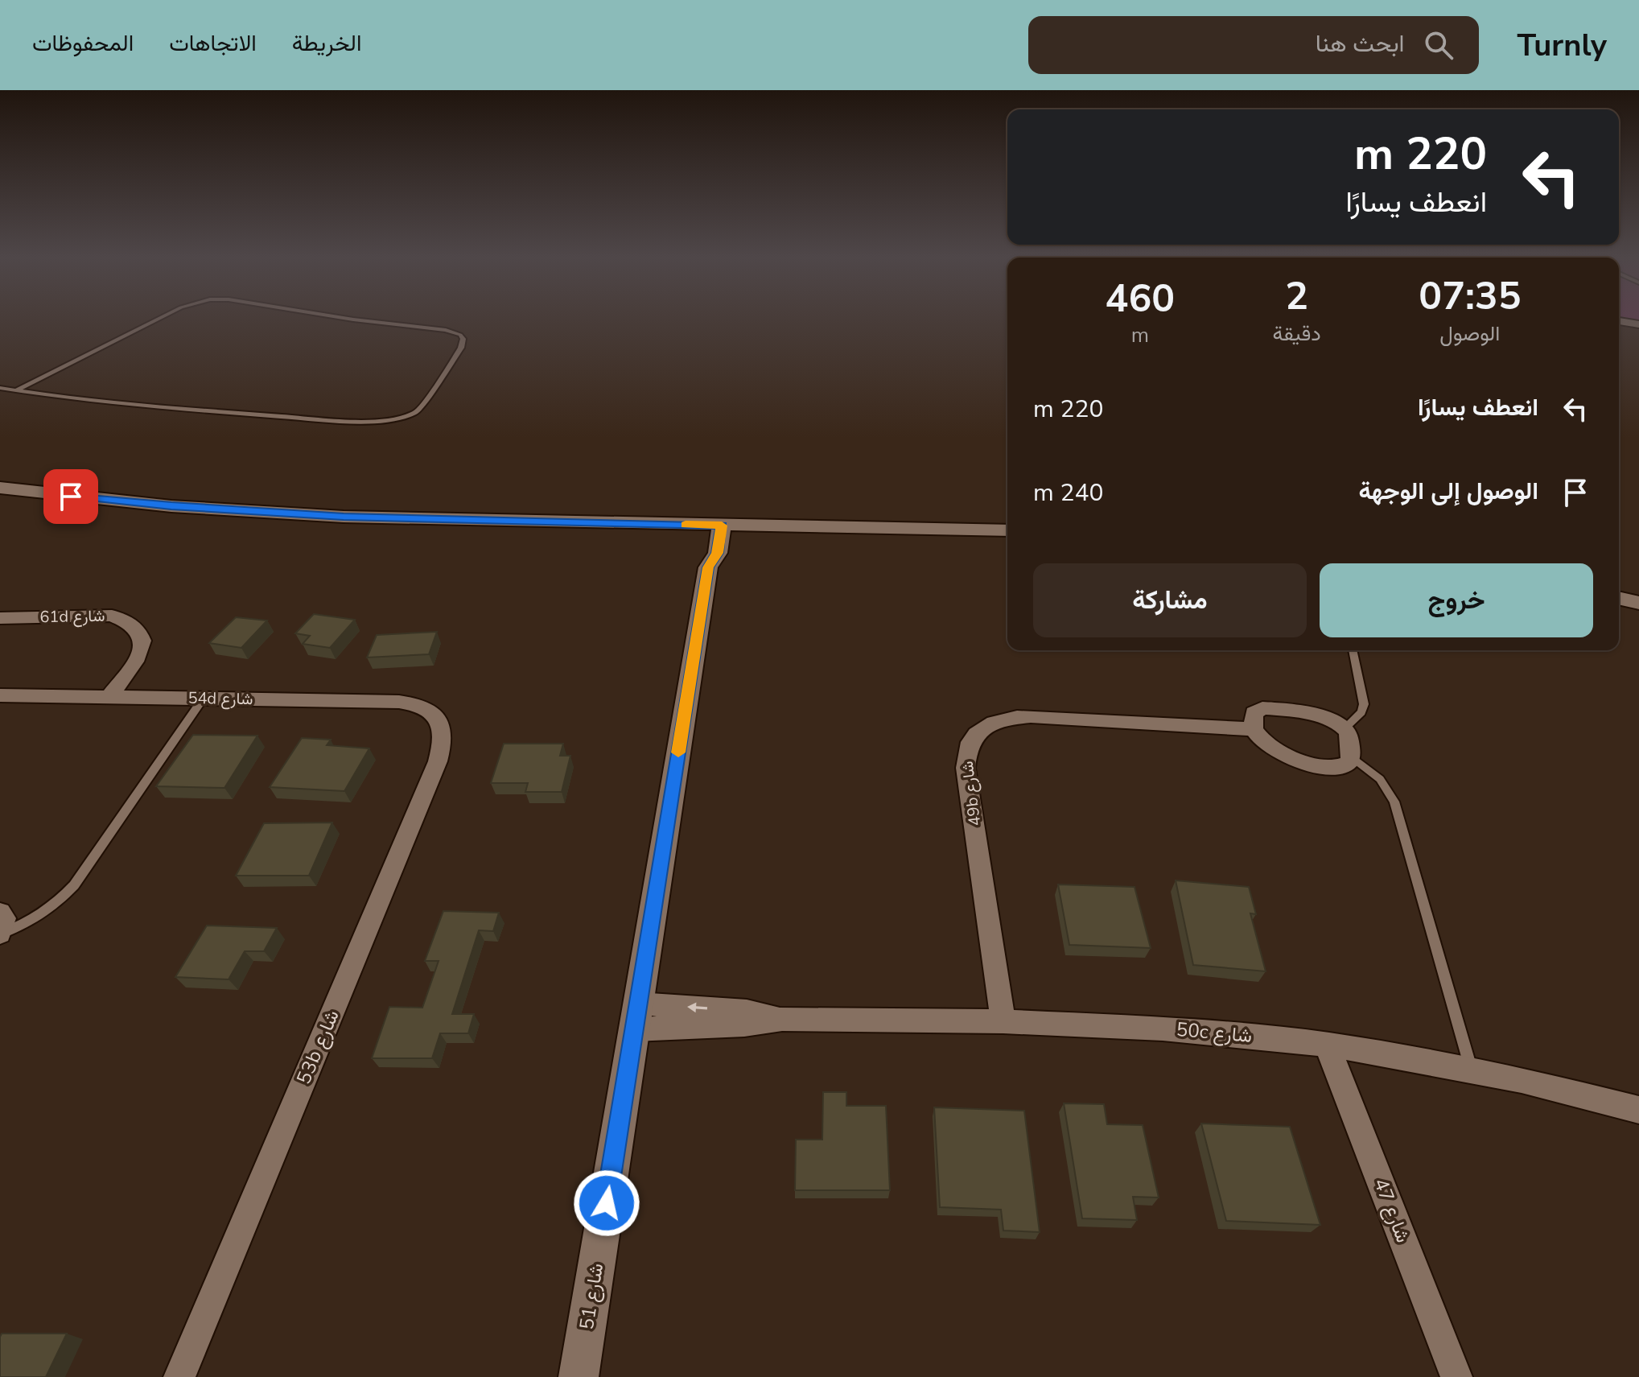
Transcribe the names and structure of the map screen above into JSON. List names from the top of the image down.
{
  "streets": {
    "street": [
      "61d شارع",
      "54d شارع",
      "49b شارع",
      "50c شارع",
      "53b شارع",
      "شارع 47",
      "شارع 51"
    ]
  },
  "crossings": [
    ["61d شارع", "54d شارع"],
    ["54d شارع", "53b شارع"],
    ["49b شارع", "50c شارع"],
    ["50c شارع", "شارع 47"],
    ["50c شارع", "شارع 51"]
  ],
  "page": {
    "header": "Turnly",
    "search": "ابحث هنا",
    "nav": ["الخريطة", "الاتجاهات", "المحفوظات"],
    "turn": ["220 m", "انعطف يسارًا"],
    "eta": [
      "07:35",
      "الوصول",
      "2",
      "دقيقة",
      "460",
      "m"
    ],
    "list": [
      {
        "name": "انعطف يسارًا",
        "value": "220 m"
      },
      {
        "name": "الوصول إلى الوجهة",
        "value": "240 m"
      }
    ],
    "buttons": ["خروج", "مشاركة"]
  }
}
